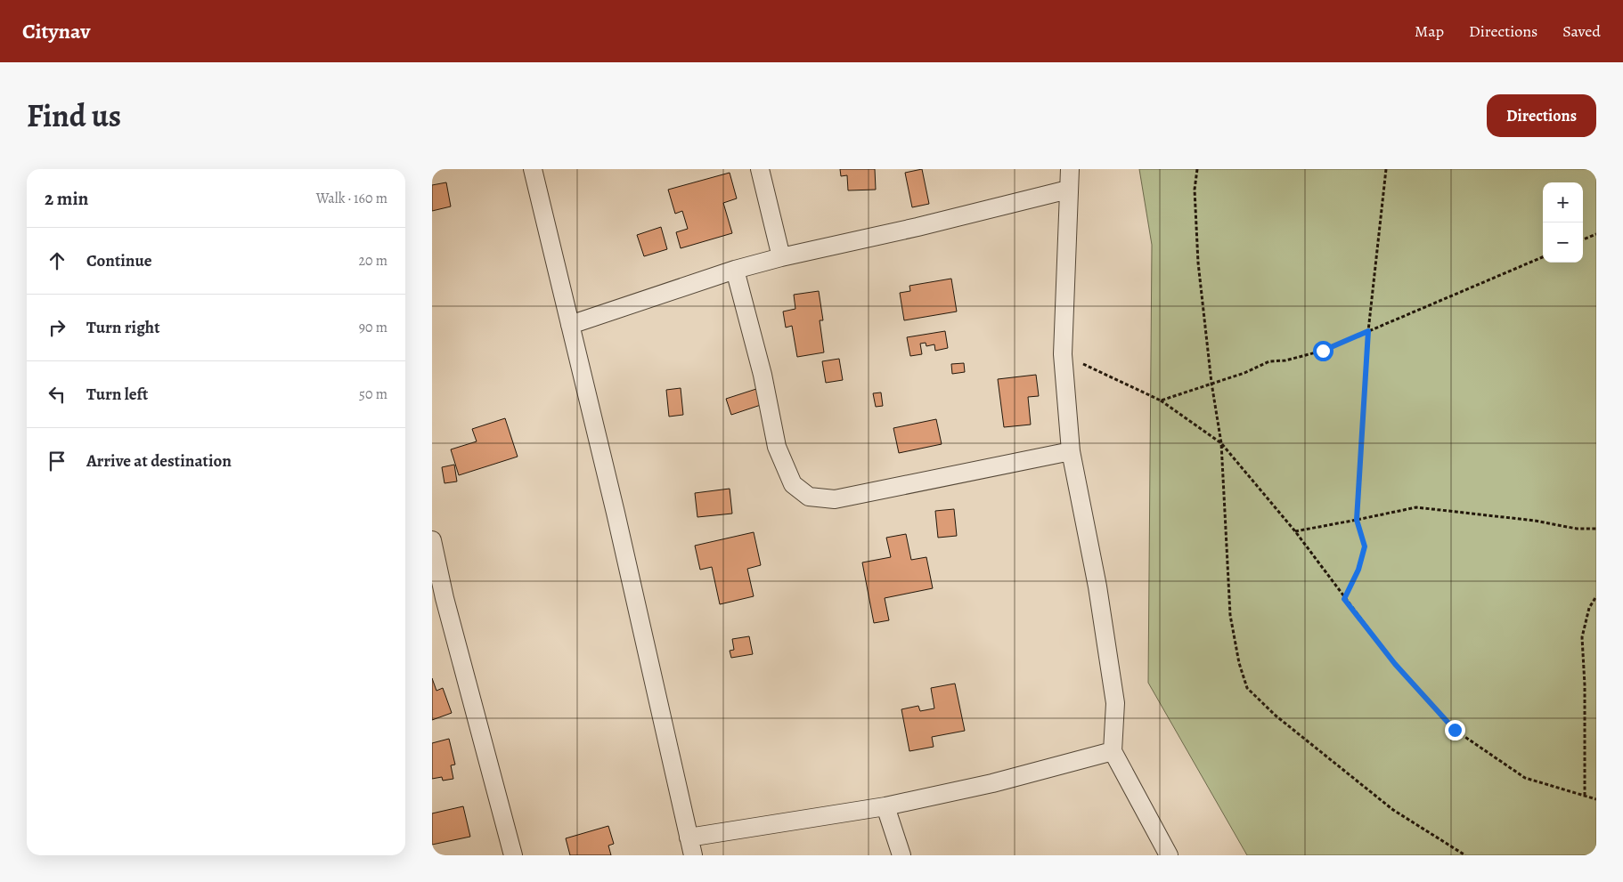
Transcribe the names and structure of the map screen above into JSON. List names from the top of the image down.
{
  "page": {
    "header": "Citynav",
    "nav": ["Map", "Directions", "Saved"],
    "title": "Find us",
    "buttons": "Directions",
    "heading": ["2 min", "Walk · 160 m"],
    "map_buttons": ["+", "−"],
    "list": [
      ["Continue", "20 m"],
      ["Turn right", "90 m"],
      ["Turn left", "50 m"],
      "Arrive at destination"
    ]
  }
}
